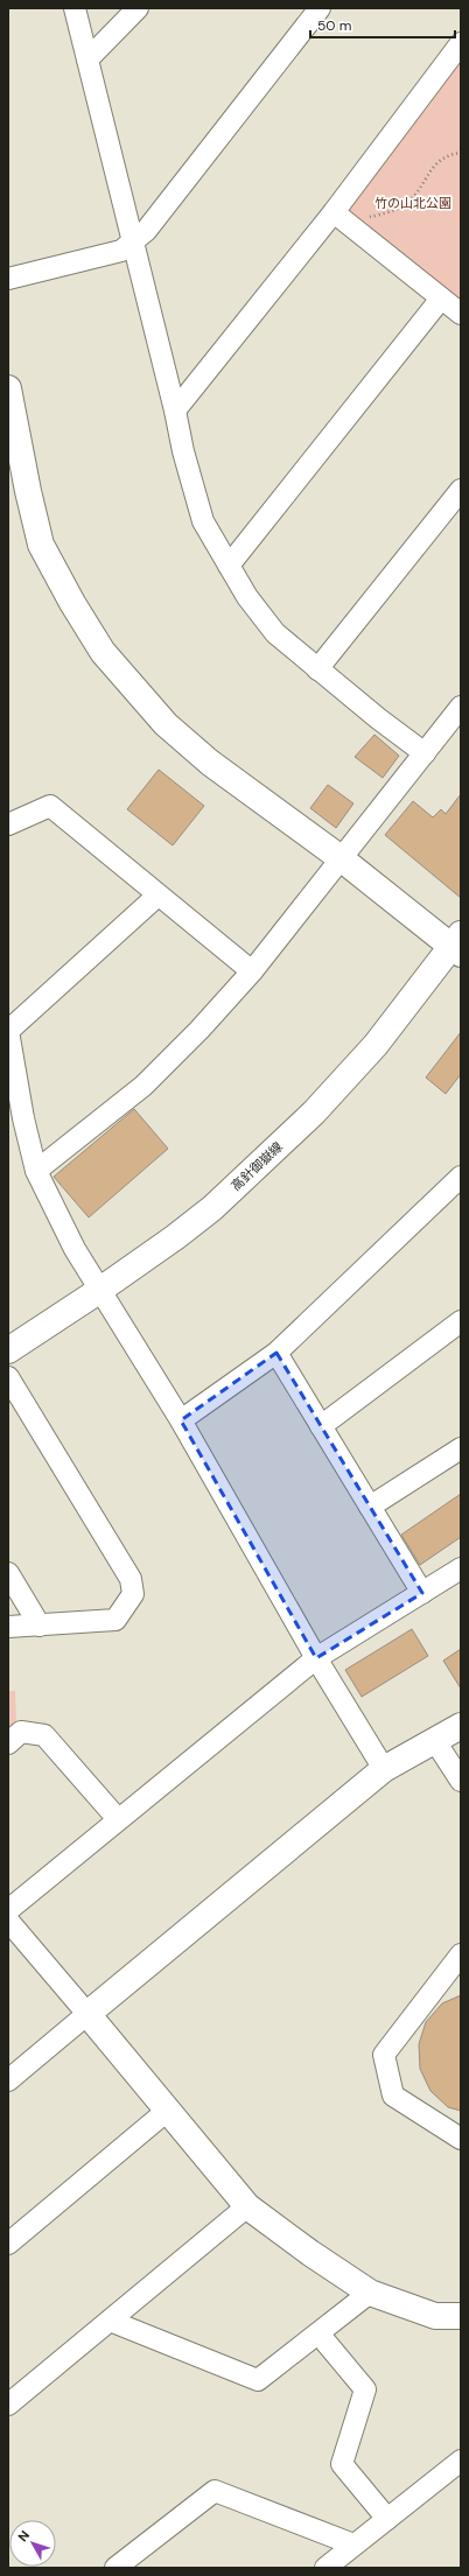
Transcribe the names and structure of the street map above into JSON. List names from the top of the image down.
{
  "streets": {
    "street": ["高針御嶽線"]
  },
  "parks": ["竹の山北公園"],
  "scale_bar": "50 m",
  "north": "top left"
}
